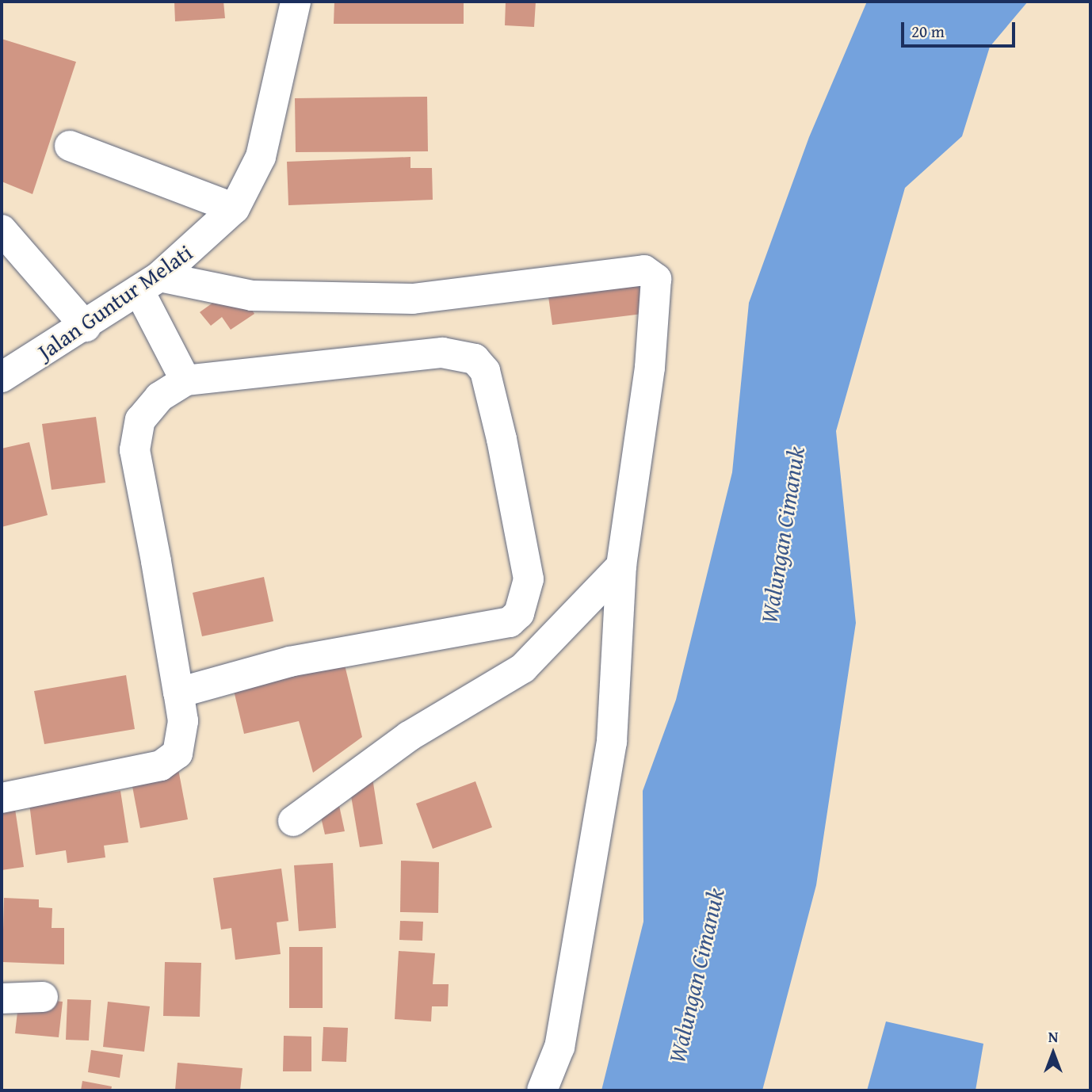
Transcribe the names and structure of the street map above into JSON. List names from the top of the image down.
{
  "streets": {
    "street": ["Jalan Guntur Melati"]
  },
  "water": ["Walungan Cimanuk"],
  "scale_bar": "20 m",
  "north": "top"
}
